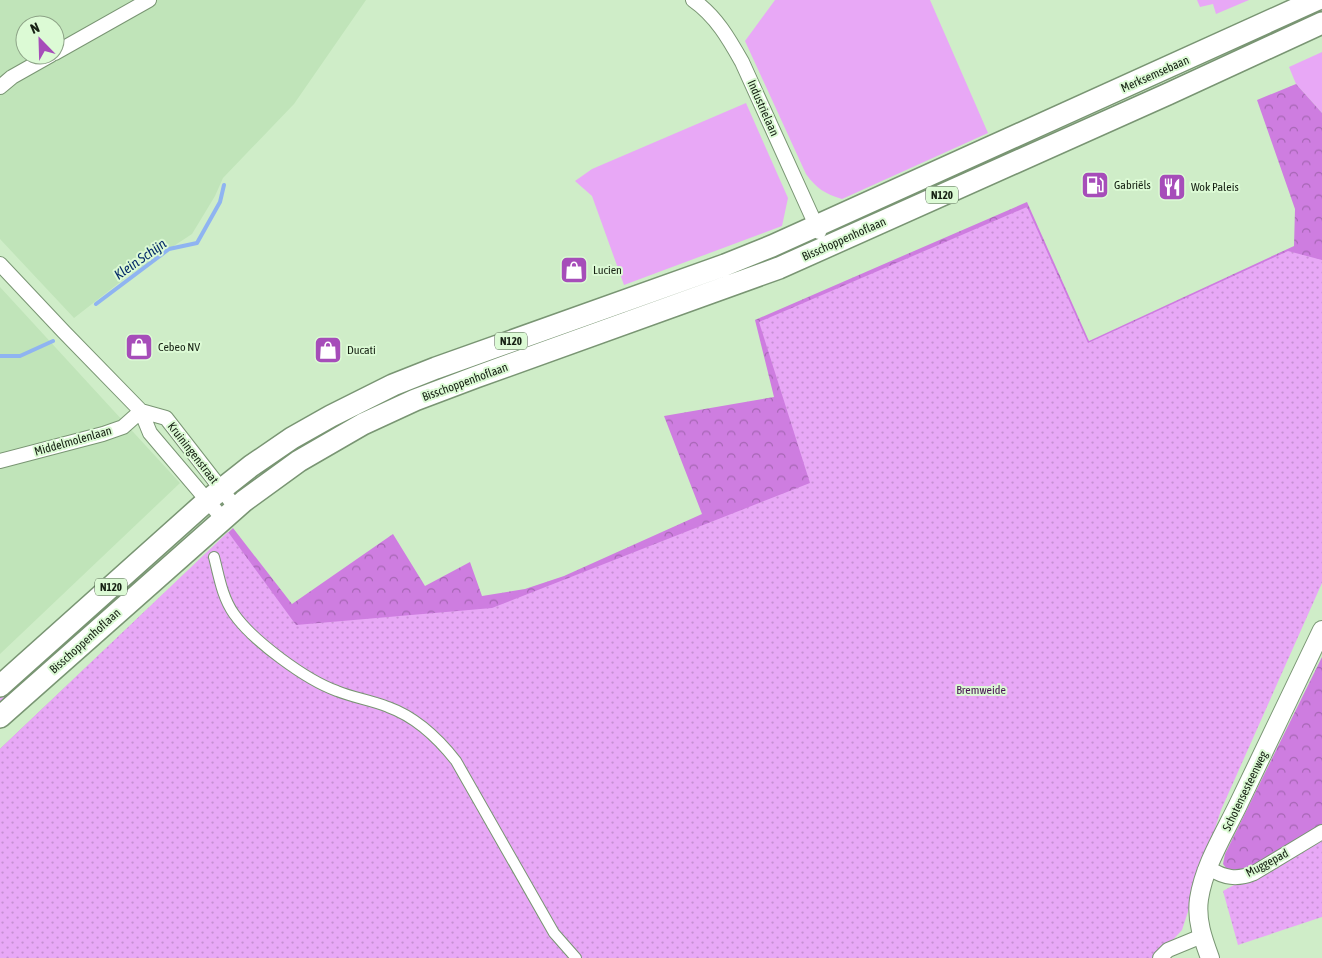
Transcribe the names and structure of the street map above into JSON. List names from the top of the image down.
{
  "streets": {
    "main road": ["Merksemsebaan", "N120", "Bisschoppenhoflaan"],
    "street": [
      "Industrielaan",
      "Middelmolenlaan",
      "Kruiningenstraat",
      "Schotensesteenweg",
      "Muggepad"
    ]
  },
  "crossings": [
    ["Merksemsebaan", "Bisschoppenhoflaan"],
    ["Industrielaan", "Bisschoppenhoflaan"],
    ["Bisschoppenhoflaan", "Kruiningenstraat"],
    ["Middelmolenlaan", "Kruiningenstraat"],
    ["Schotensesteenweg", "Muggepad"]
  ],
  "water": ["Klein Schijn"],
  "parks": ["Bremweide"],
  "places": {
    "fuel station": ["Gabriëls"],
    "restaurant": ["Wok Paleis"],
    "shop": ["Lucien", "Cebeo NV", "Ducati"]
  },
  "north": "top left"
}
